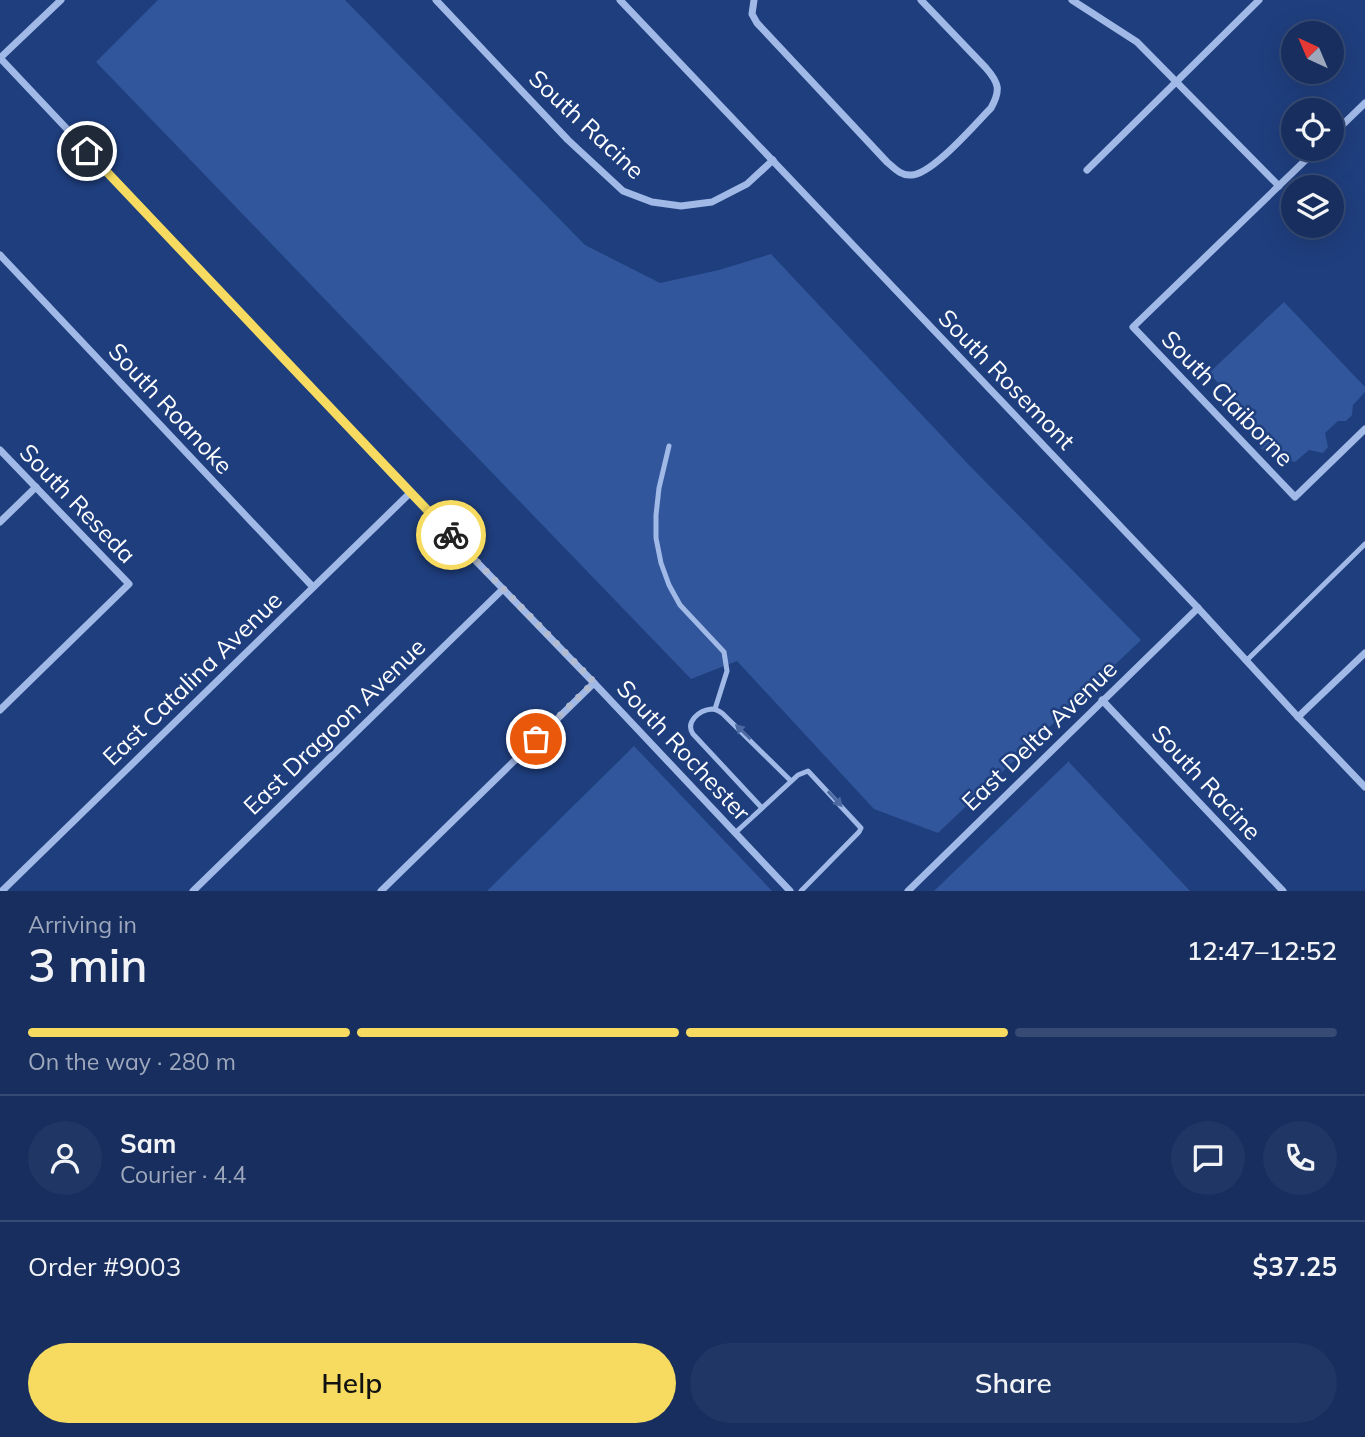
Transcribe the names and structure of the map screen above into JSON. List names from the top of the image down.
{
  "streets": {
    "street": [
      "South Racine",
      "South Rosemont",
      "South Claiborne",
      "South Roanoke",
      "South Reseda",
      "East Catalina Avenue",
      "East Dragoon Avenue",
      "East Delta Avenue",
      "South Rochester"
    ]
  },
  "crossings": [
    ["South Racine", "South Rosemont"],
    ["South Racine", "East Delta Avenue"],
    ["South Rosemont", "East Delta Avenue"],
    ["South Roanoke", "East Catalina Avenue"],
    ["East Catalina Avenue", "South Rochester"],
    ["East Dragoon Avenue", "South Rochester"]
  ],
  "north": "top left",
  "page": {
    "heading": ["3 min", "Arriving in", "12:47–12:52"],
    "panel": [
      "Sam",
      "Courier · 4.4",
      "Order #9003",
      "$37.25"
    ],
    "bar": "On the way · 280 m",
    "buttons": ["Help", "Share"]
  }
}
